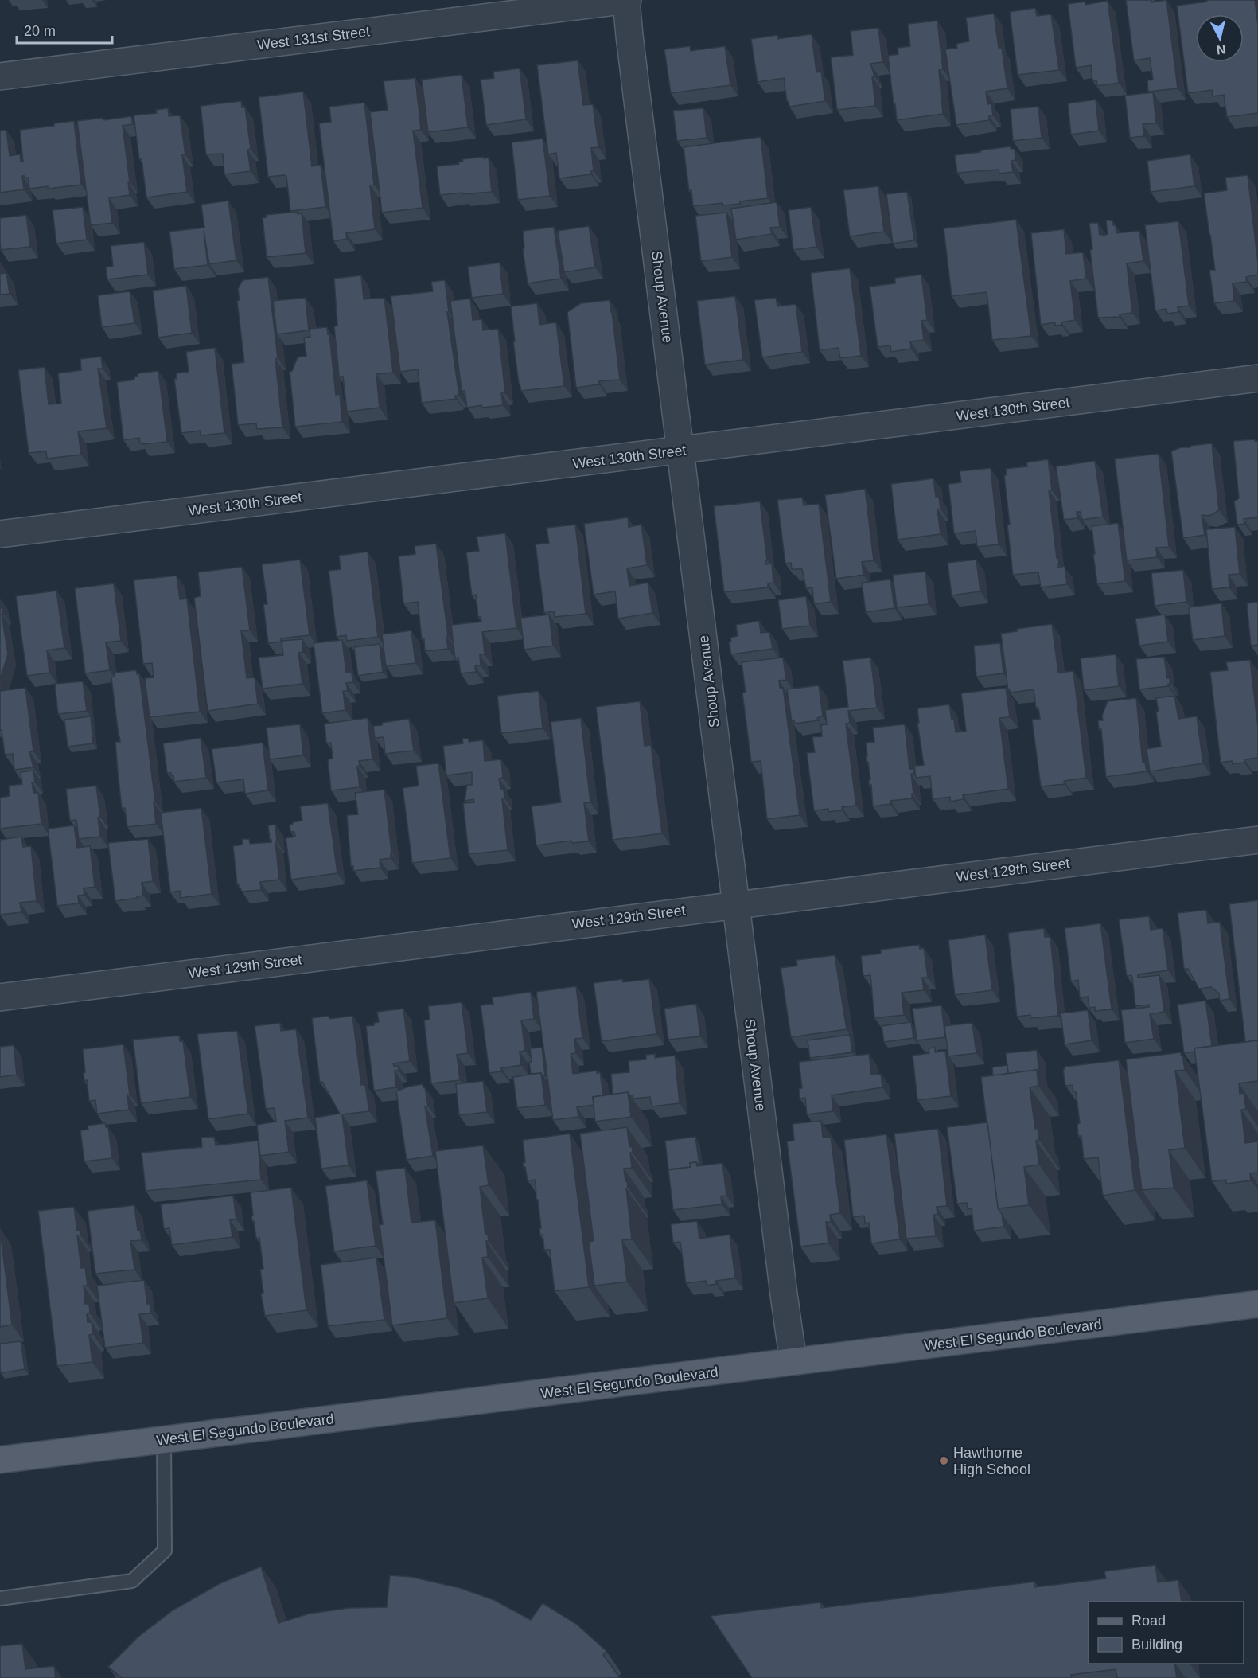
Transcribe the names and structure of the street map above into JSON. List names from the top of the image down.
{
  "streets": {
    "main road": ["West El Segundo Boulevard"],
    "street": [
      "West 131st Street",
      "Shoup Avenue",
      "West 130th Street",
      "West 129th Street"
    ]
  },
  "crossings": [
    ["West 131st Street", "Shoup Avenue"],
    ["Shoup Avenue", "West 130th Street"],
    ["Shoup Avenue", "West 129th Street"],
    ["Shoup Avenue", "West El Segundo Boulevard"]
  ],
  "places": ["Hawthorne High School"],
  "legend": ["Road", "Building"],
  "scale_bar": "20 m",
  "north": "bottom"
}
